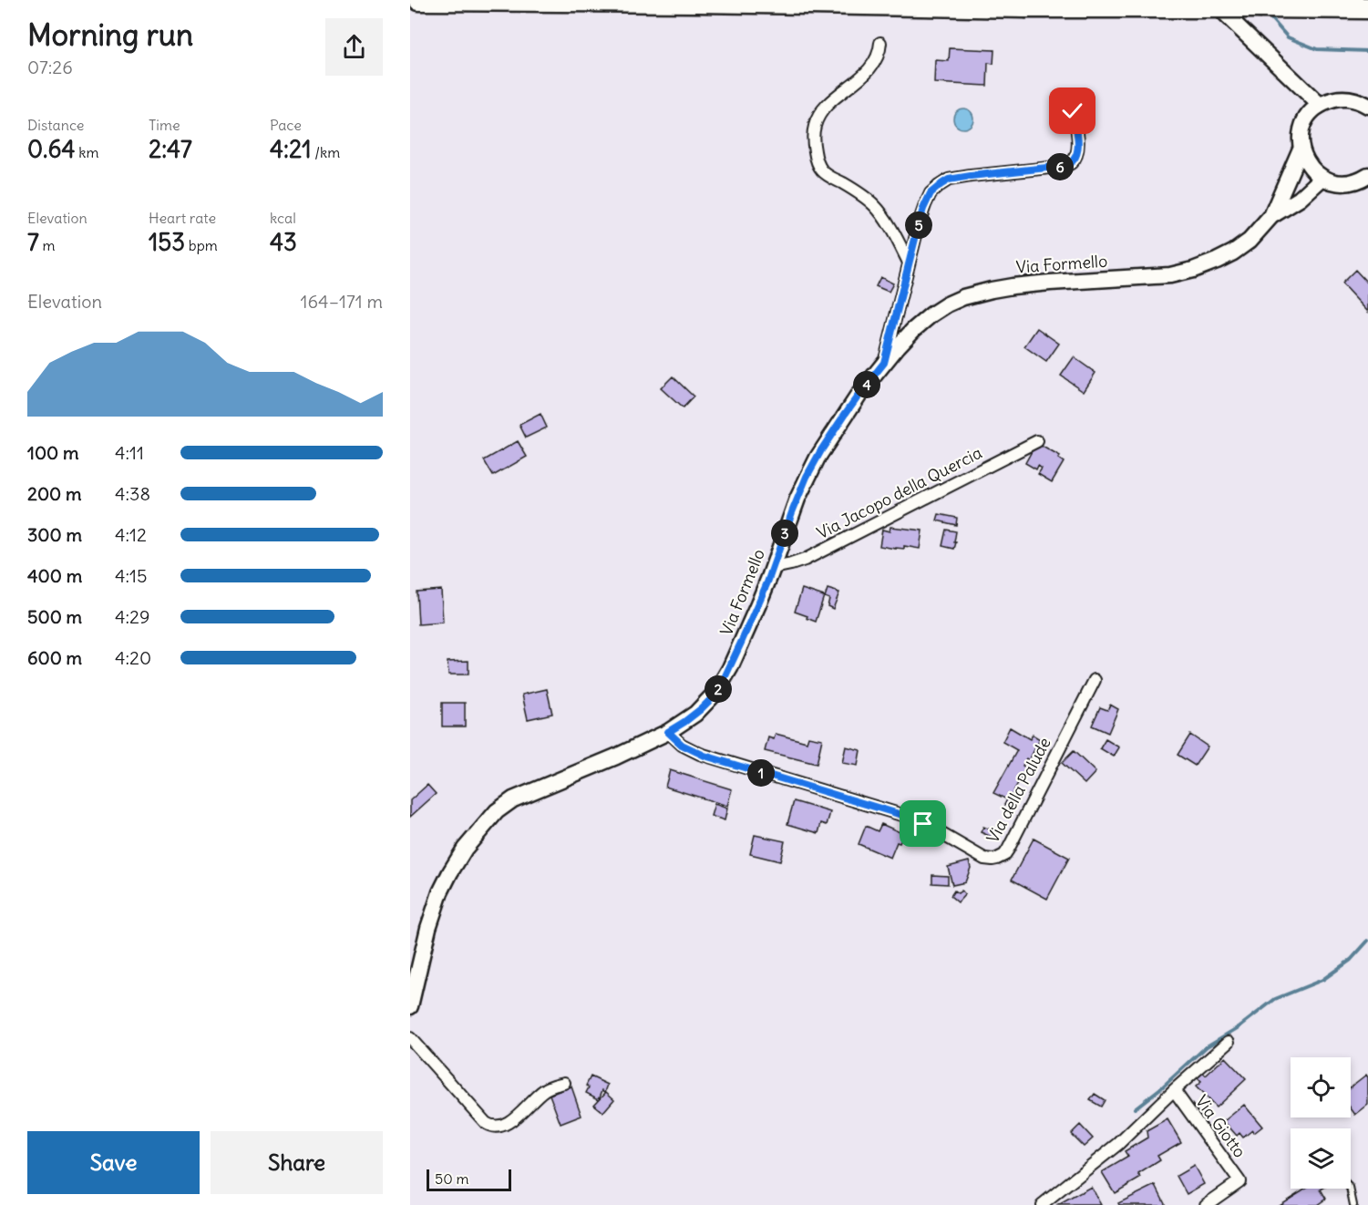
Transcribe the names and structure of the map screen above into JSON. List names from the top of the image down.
{
  "streets": {
    "main road": ["Via Formello"],
    "street": ["Via Jacopo della Quercia", "Via della Palude", "Via Giotto"]
  },
  "crossings": [
    ["Via Formello", "Via Jacopo della Quercia"],
    ["Via Formello", "Via della Palude"]
  ],
  "scale_bar": "50 m",
  "page": {
    "heading": ["Morning run", "07:26"],
    "stats": [
      ["Distance", "0.64 km"],
      ["Time", "2:47"],
      ["Pace", "4:21 /km"],
      ["Elevation", "7 m"],
      ["Heart rate", "153 bpm"],
      ["kcal", "43"]
    ],
    "pins": [
      "6",
      "5",
      "4",
      "3",
      "2",
      "1"
    ],
    "chart": ["Elevation", "164–171 m"],
    "list": [
      {
        "name": "100 m",
        "note": "4:11"
      },
      {
        "name": "200 m",
        "note": "4:38"
      },
      {
        "name": "300 m",
        "note": "4:12"
      },
      {
        "name": "400 m",
        "note": "4:15"
      },
      {
        "name": "500 m",
        "note": "4:29"
      },
      {
        "name": "600 m",
        "note": "4:20"
      }
    ],
    "buttons": ["Save", "Share"],
    "scale": "50 m"
  }
}
